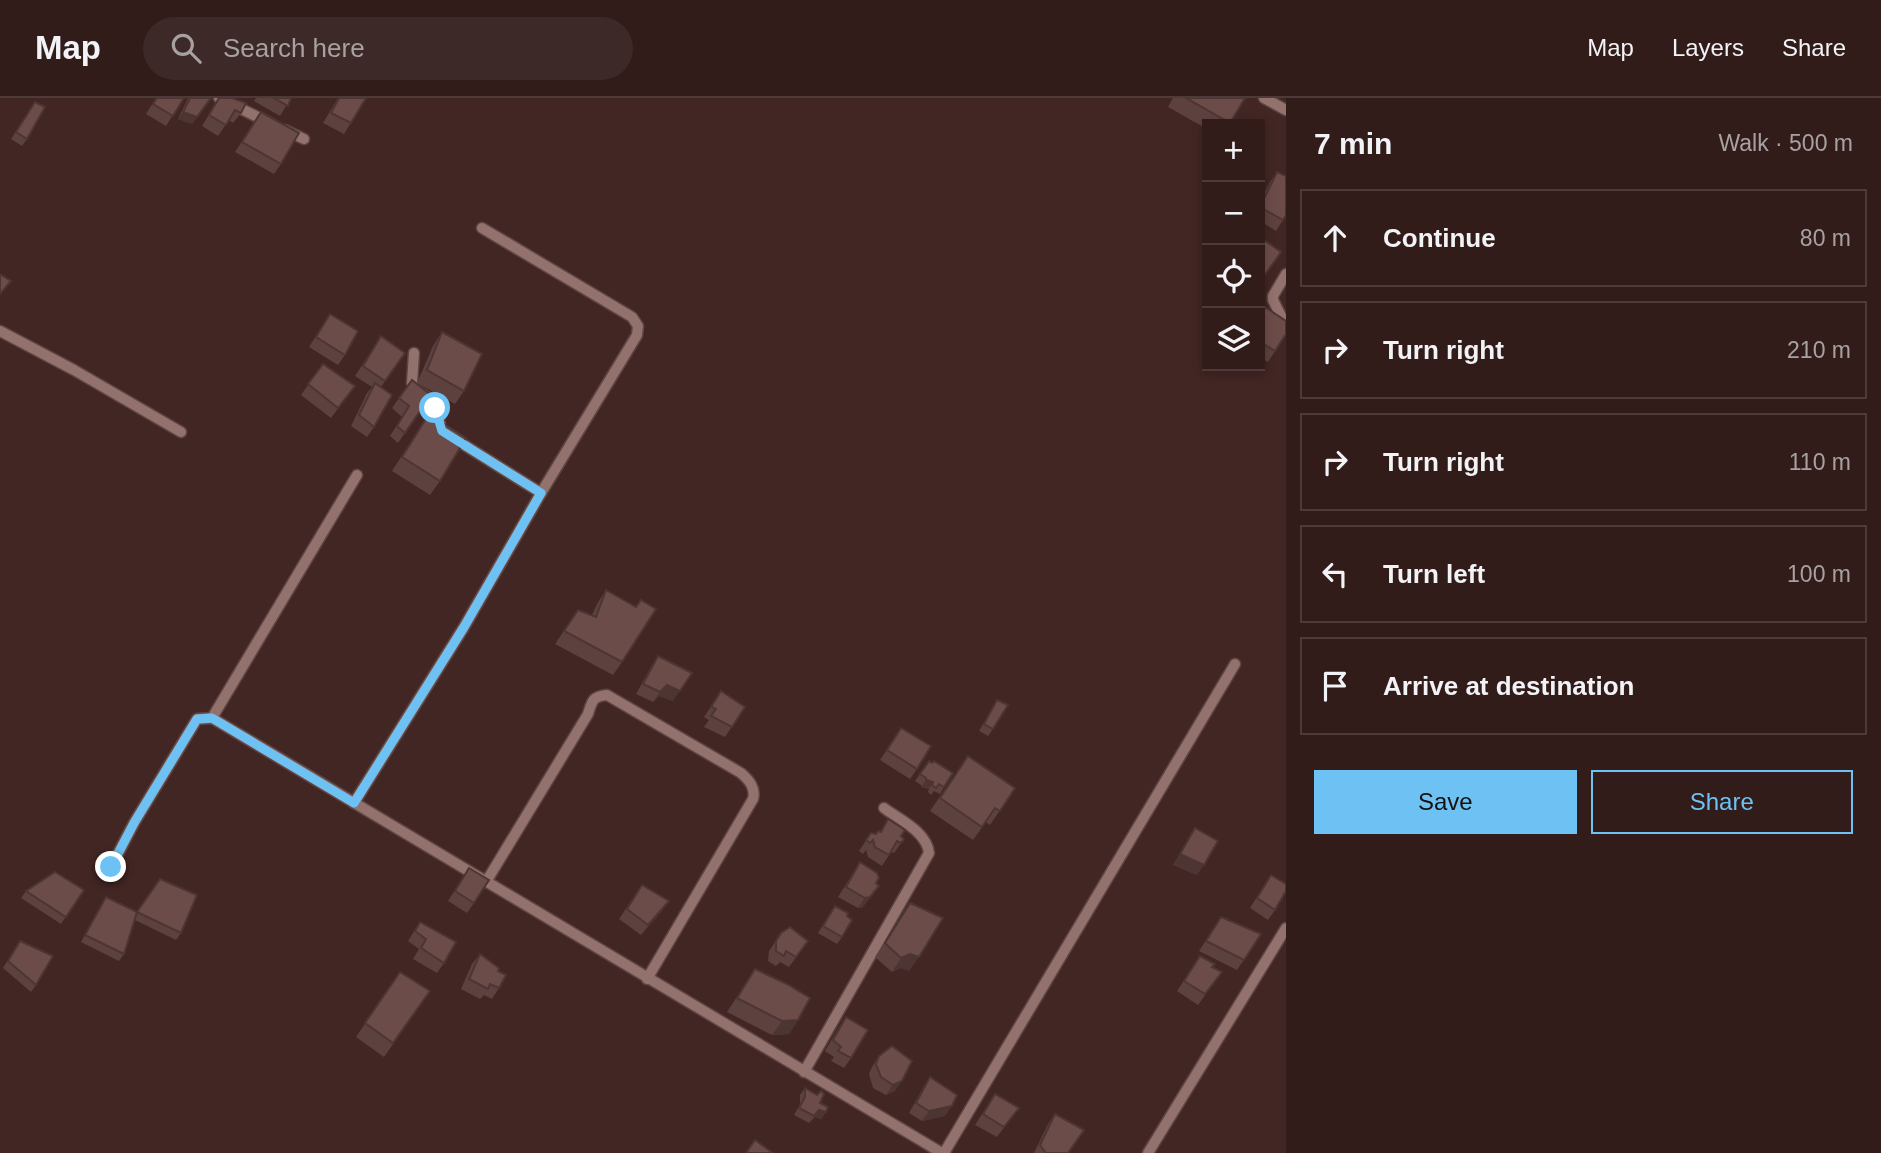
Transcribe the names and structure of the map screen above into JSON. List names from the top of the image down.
{
  "page": {
    "header": "Map",
    "search": "Search here",
    "nav": ["Map", "Layers", "Share"],
    "heading": ["7 min", "Walk · 500 m"],
    "map_buttons": ["+", "−"],
    "list": [
      ["Continue", "80 m"],
      ["Turn right", "210 m"],
      ["Turn right", "110 m"],
      ["Turn left", "100 m"],
      "Arrive at destination"
    ],
    "buttons": ["Save", "Share"]
  }
}
